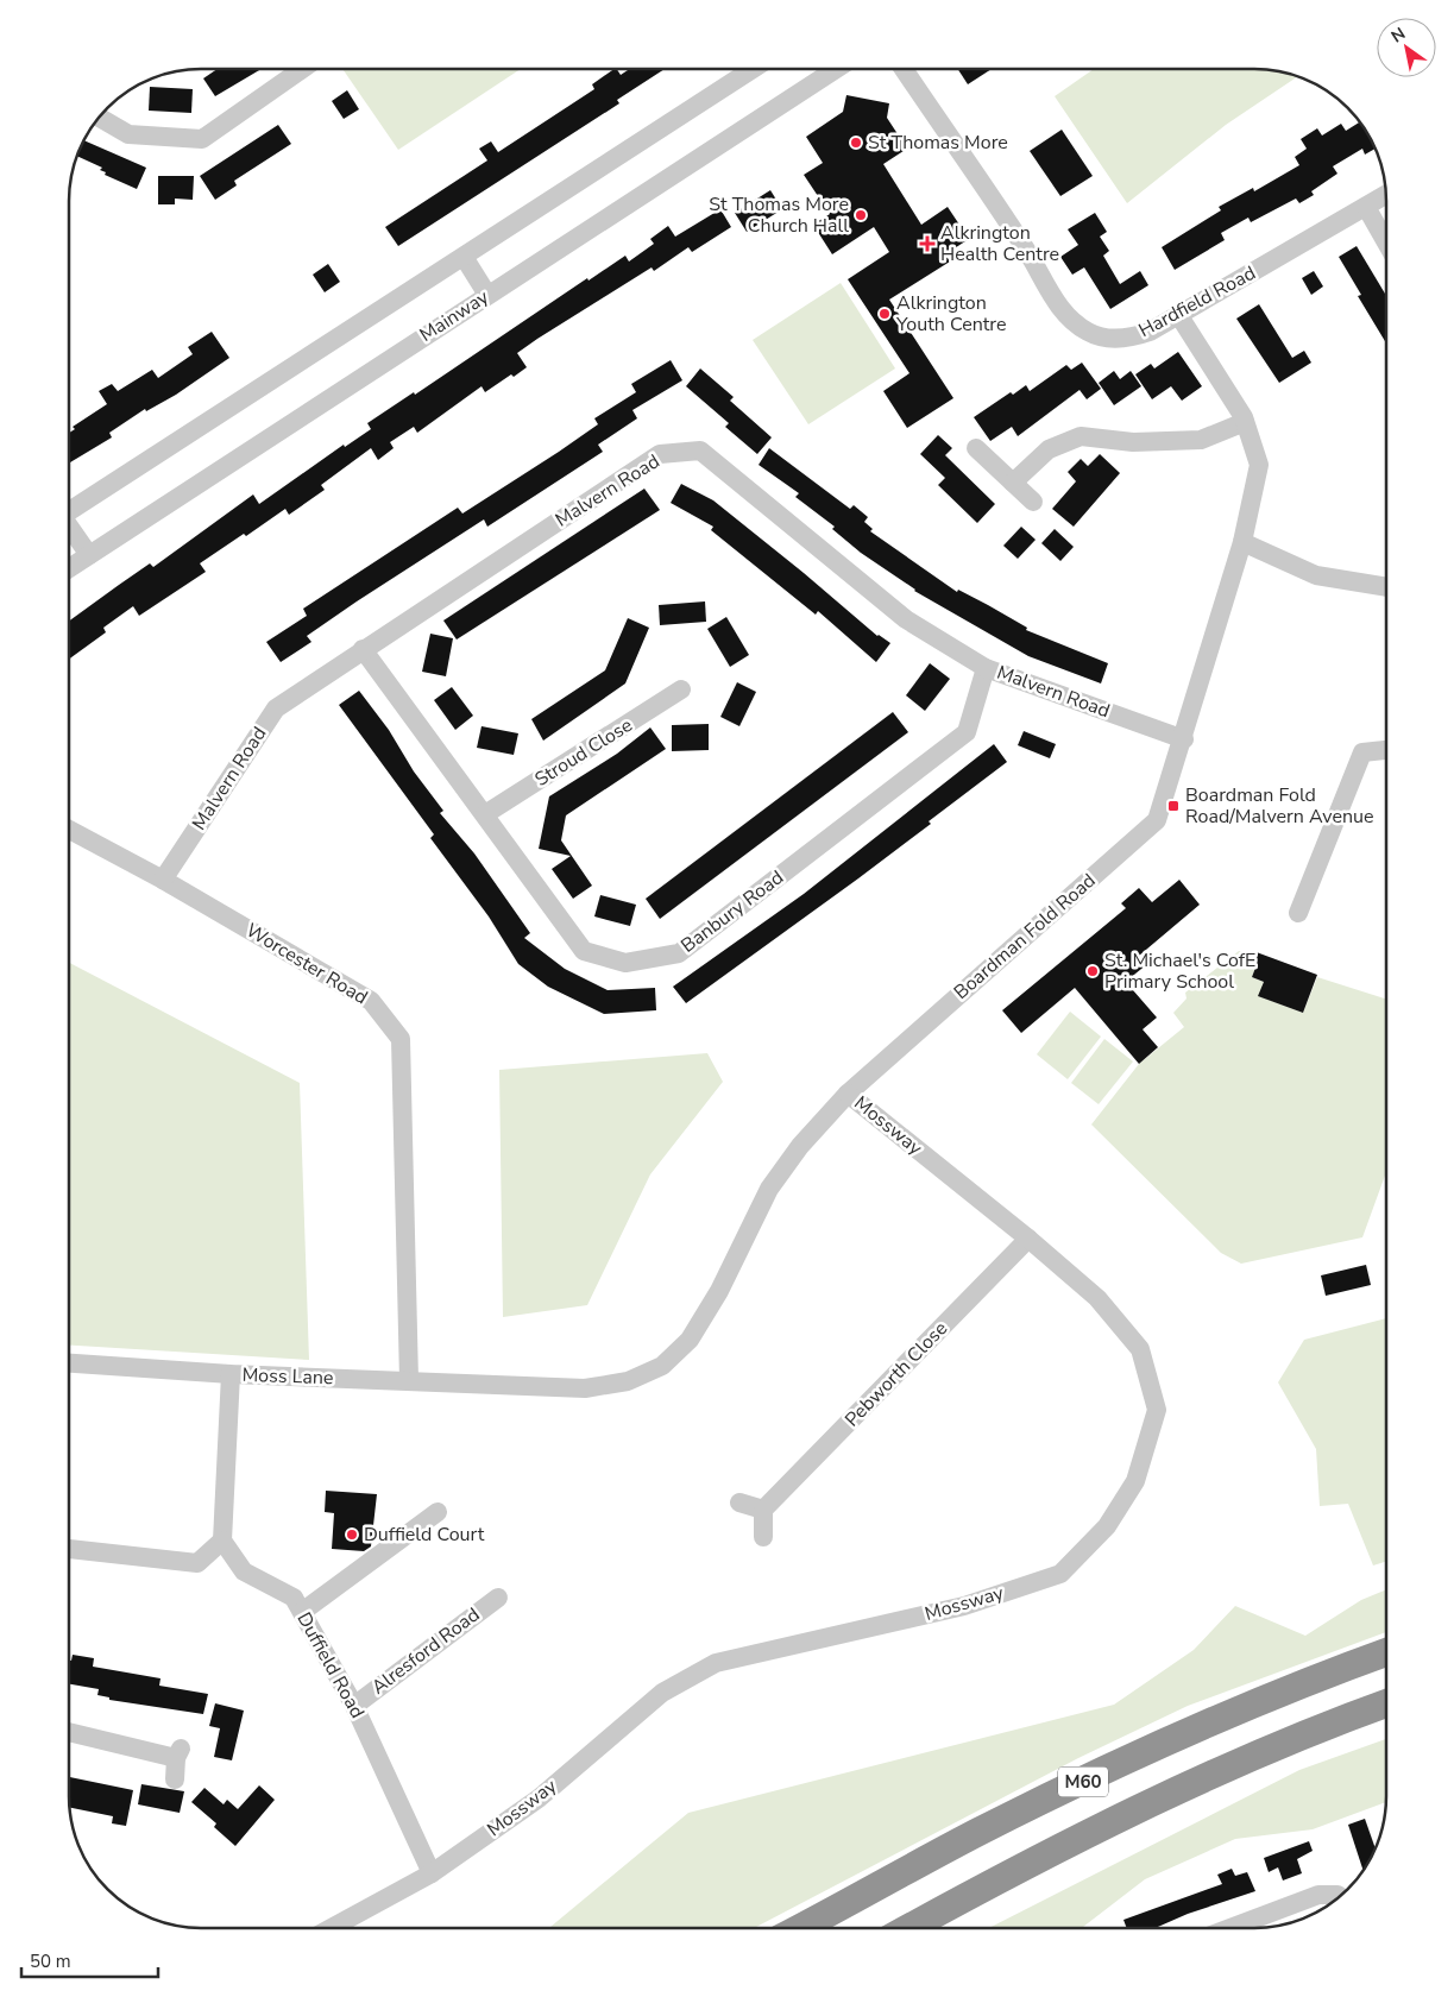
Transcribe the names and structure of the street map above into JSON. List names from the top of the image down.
{
  "streets": {
    "highway": ["M60"],
    "street": [
      "Hardfield Road",
      "Mainway",
      "Malvern Road",
      "Stroud Close",
      "Banbury Road",
      "Boardman Fold Road",
      "Worcester Road",
      "Mossway",
      "Pebworth Close",
      "Moss Lane",
      "Alresford Road",
      "Duffield Road"
    ]
  },
  "crossings": [
    ["Hardfield Road", "Boardman Fold Road"],
    ["Malvern Road", "Banbury Road"],
    ["Malvern Road", "Boardman Fold Road"],
    ["Malvern Road", "Worcester Road"],
    ["Stroud Close", "Banbury Road"],
    ["Boardman Fold Road", "Mossway"],
    ["Boardman Fold Road", "Moss Lane"],
    ["Worcester Road", "Moss Lane"],
    ["Mossway", "Pebworth Close"],
    ["Mossway", "Duffield Road"],
    ["Alresford Road", "Duffield Road"]
  ],
  "places": {
    "other": [
      "St Thomas More",
      "St Thomas More Church Hall",
      "Alkrington Youth Centre",
      "St. Michael's CofE Primary School",
      "Duffield Court"
    ],
    "health": ["Alkrington Health Centre"],
    "transit": ["Boardman Fold Road/Malvern Avenue"]
  },
  "scale_bar": "50 m",
  "north": "top left"
}
